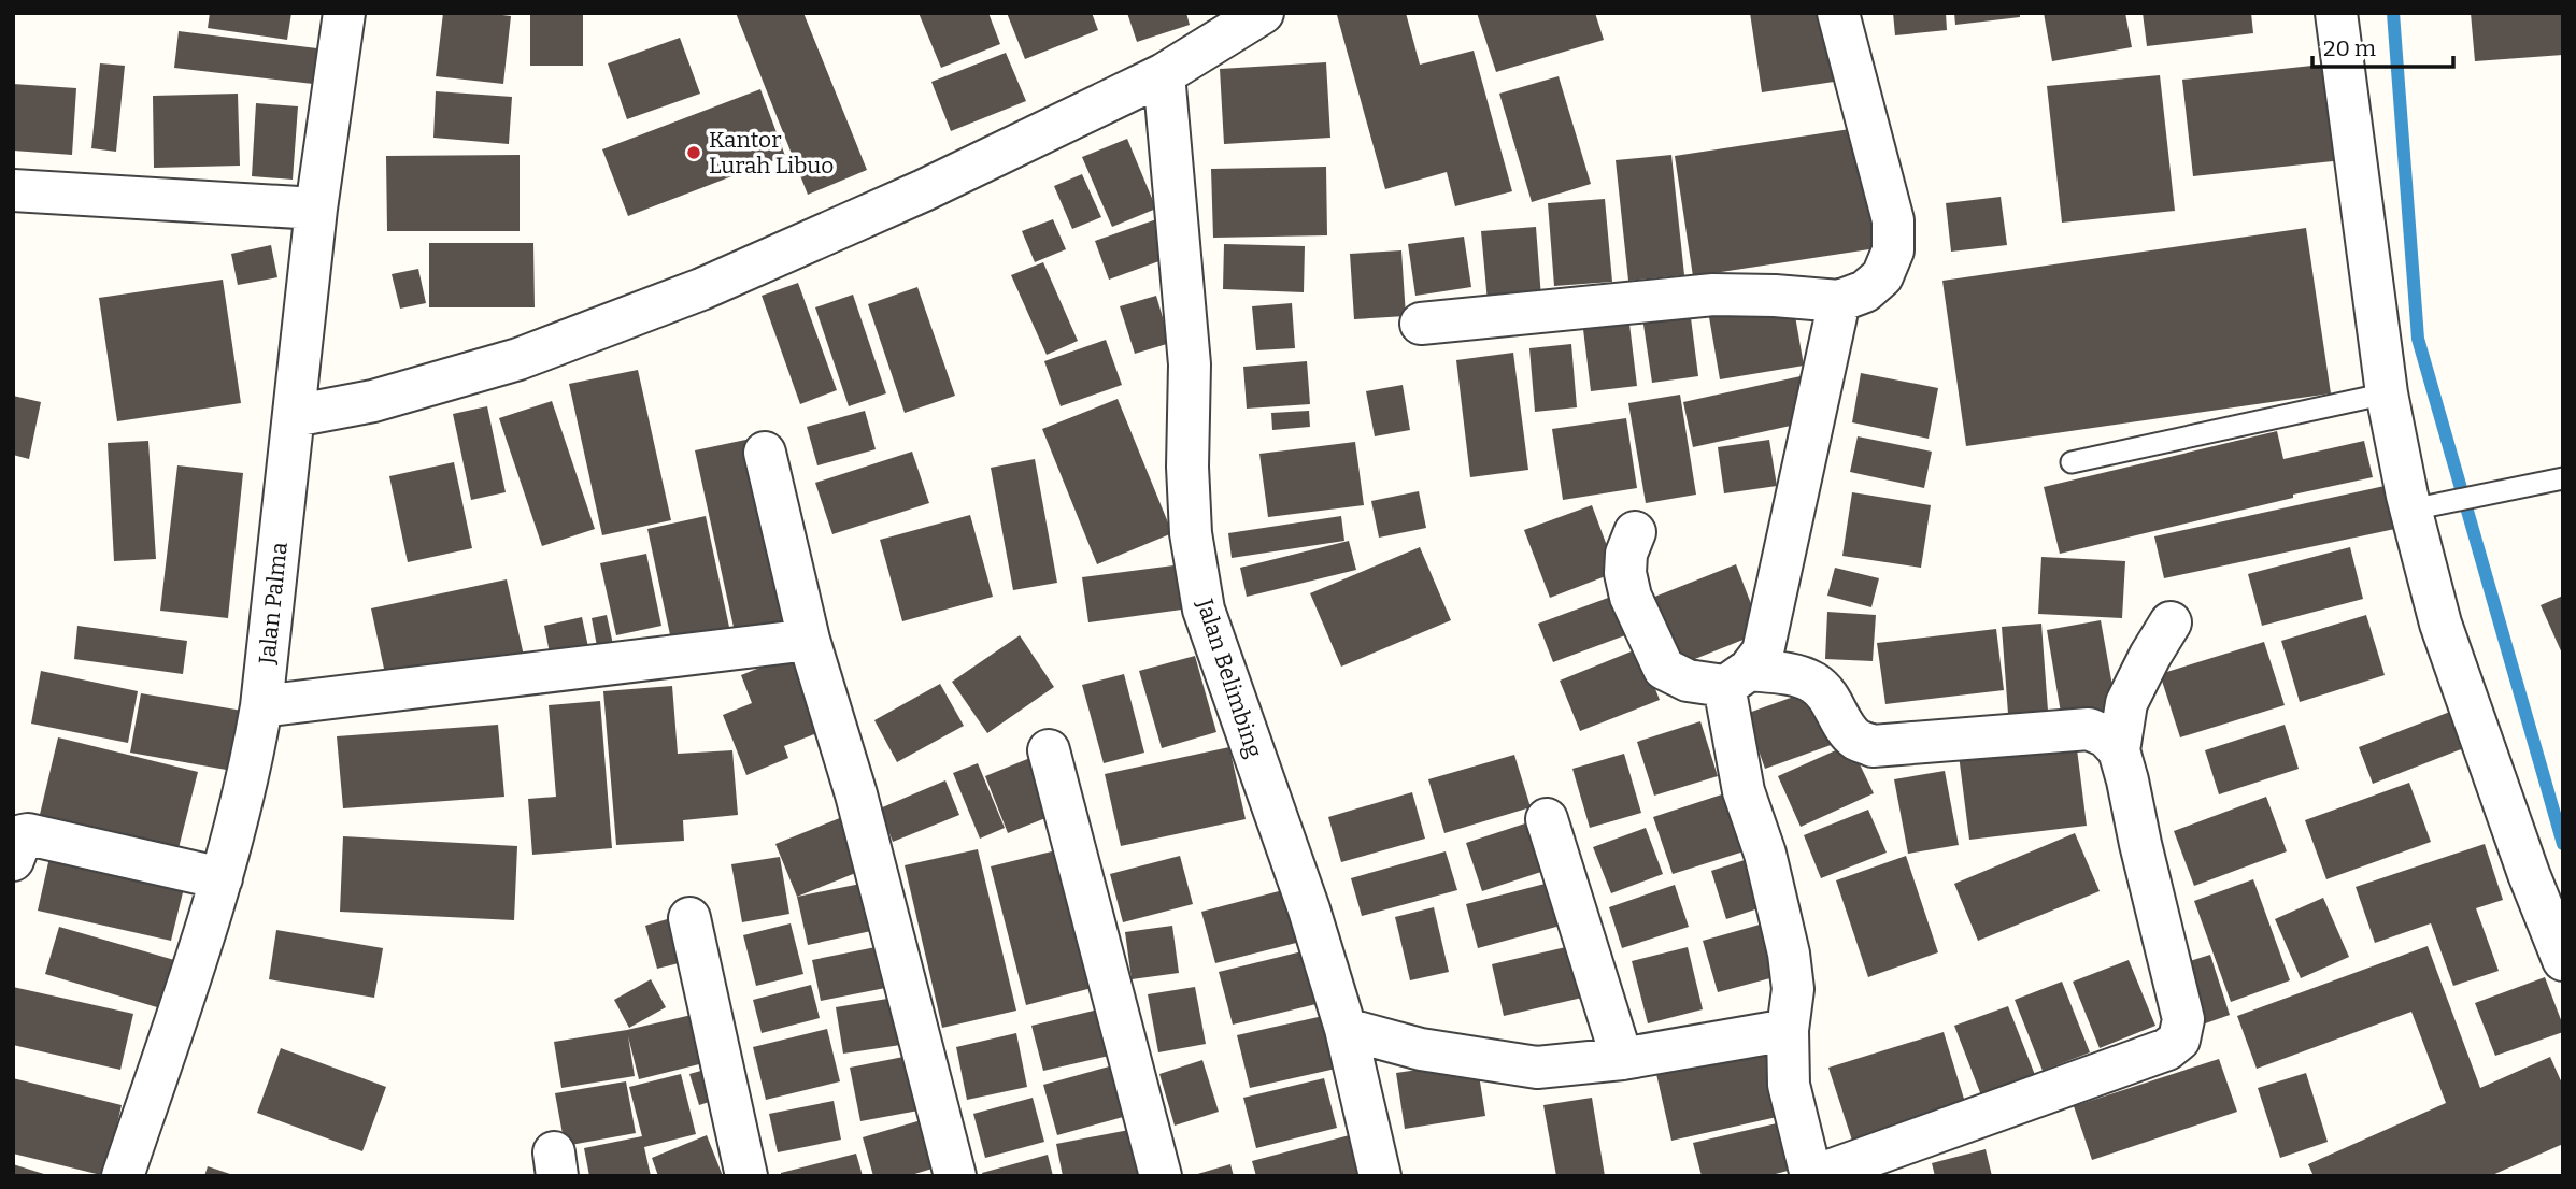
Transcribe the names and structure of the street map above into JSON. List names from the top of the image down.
{
  "streets": {
    "street": ["Jalan Palma", "Jalan Belimbing"]
  },
  "places": ["Kantor Lurah Libuo"],
  "scale_bar": "20 m"
}
